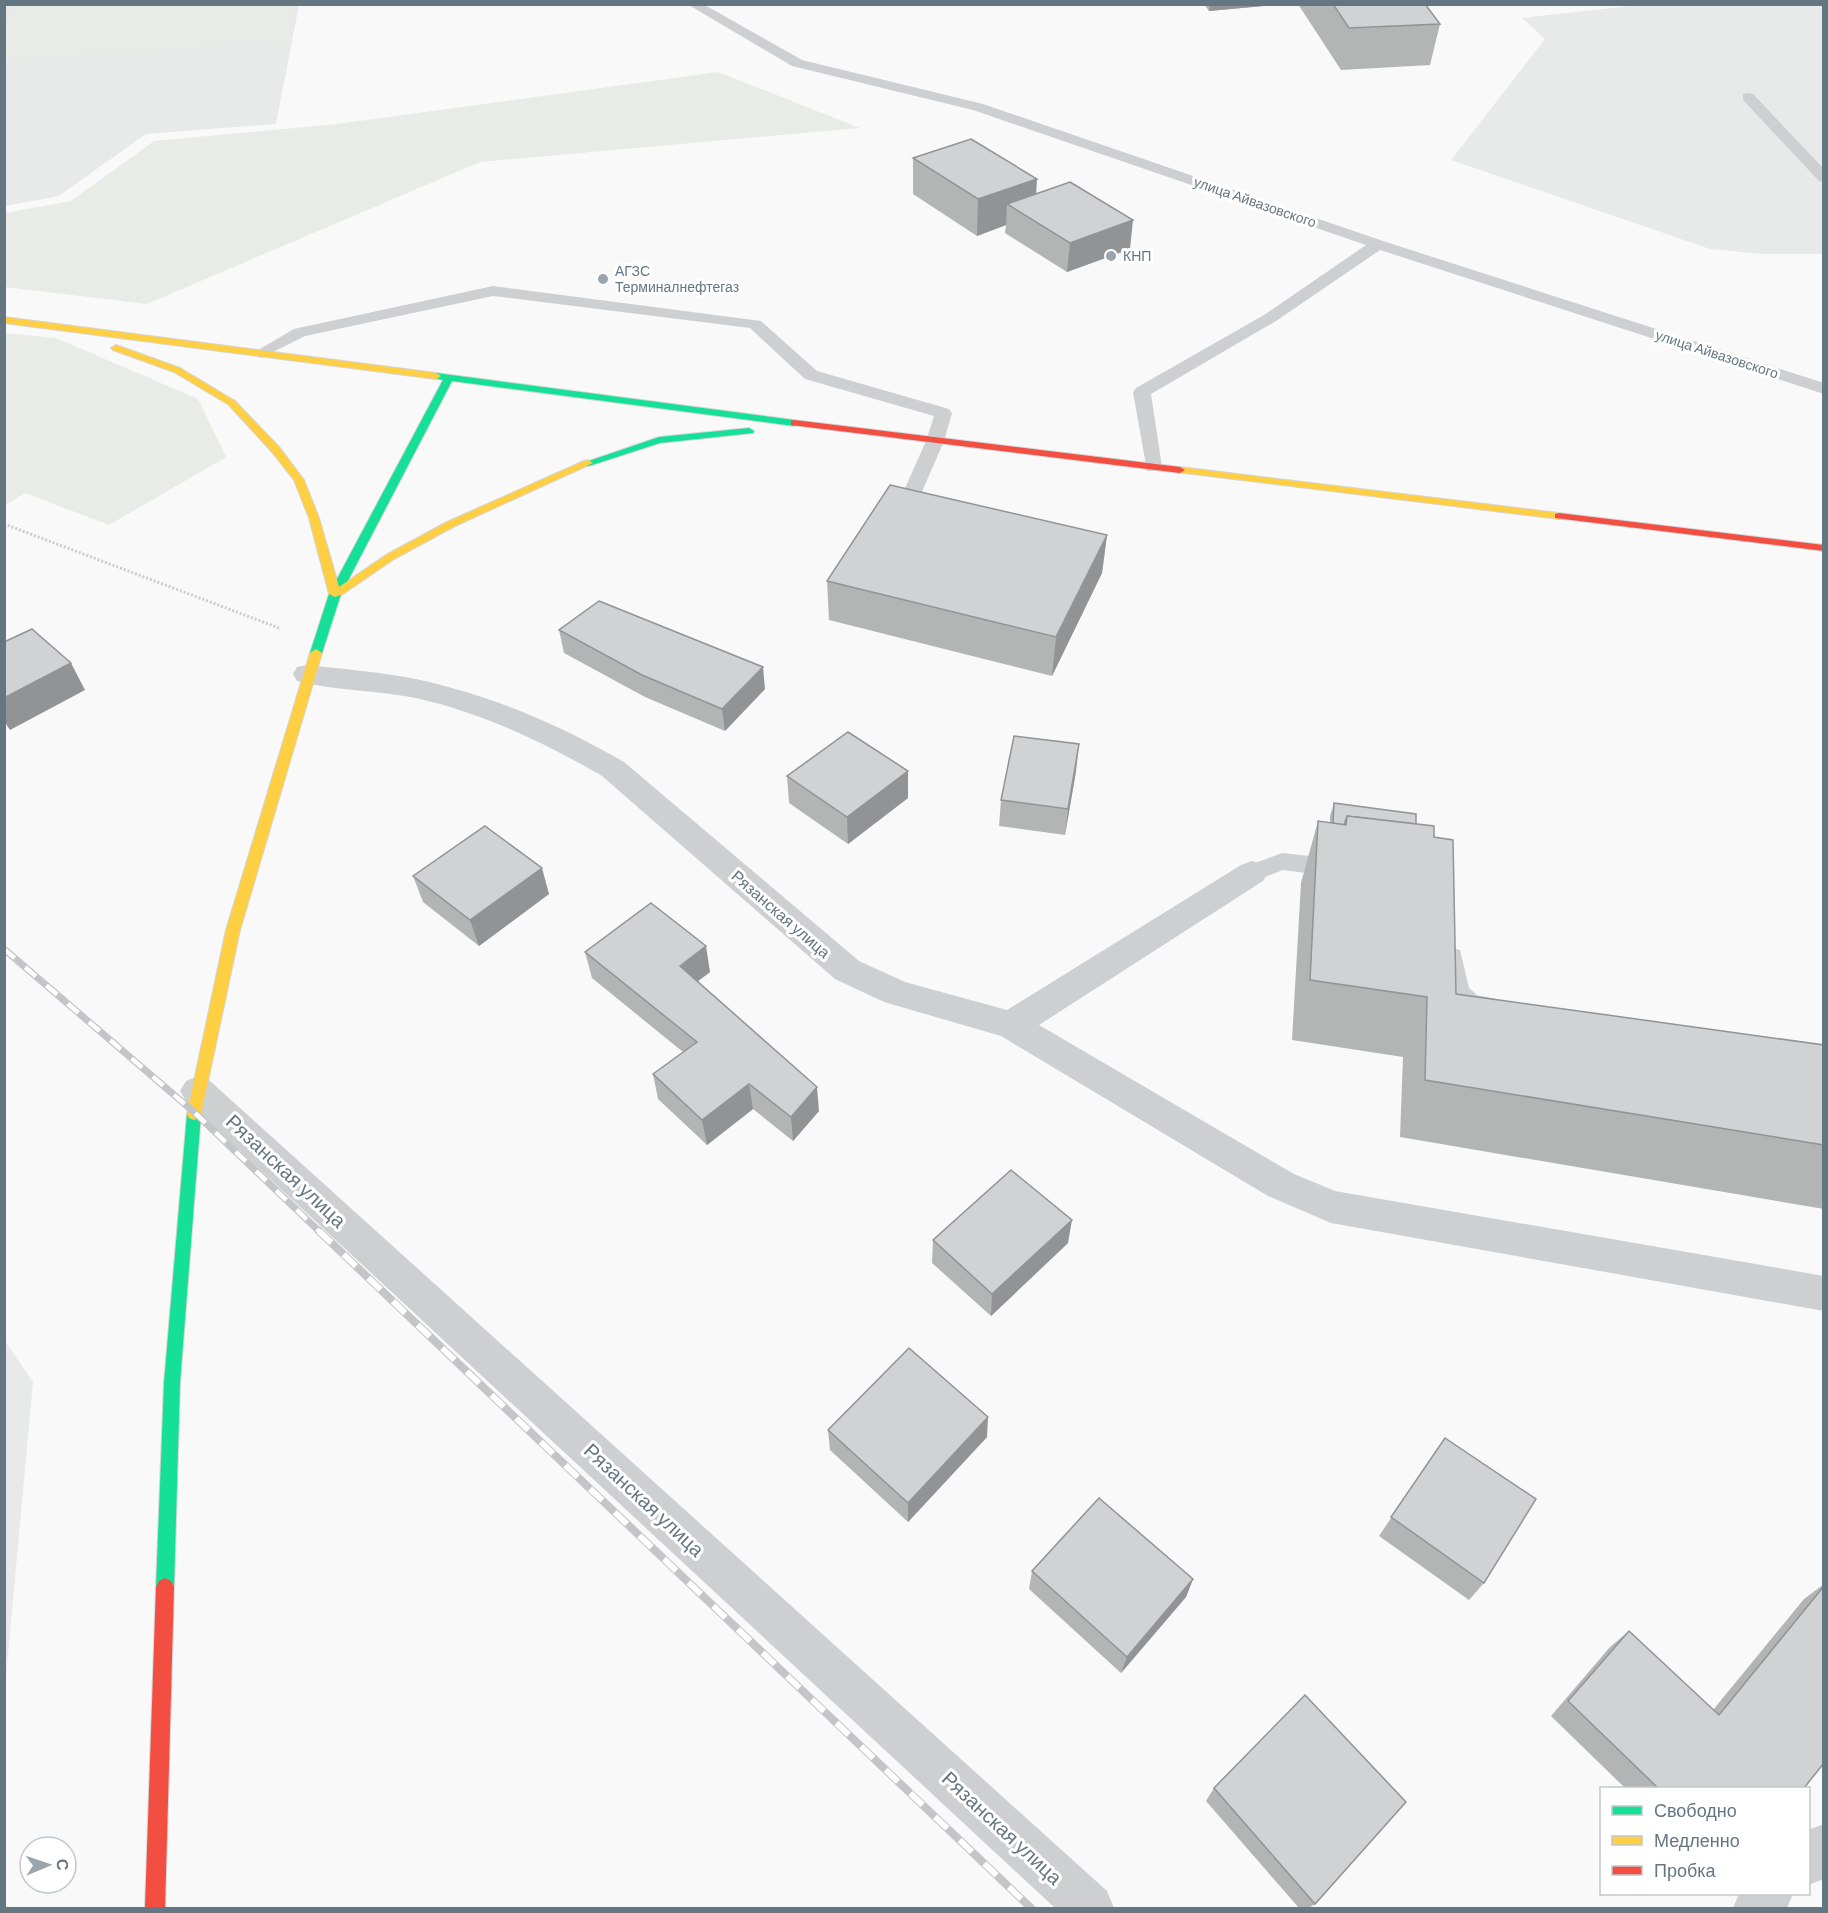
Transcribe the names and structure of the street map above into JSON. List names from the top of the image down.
{
  "streets": {
    "street": ["Рязанская улица"],
    "lane": ["улица Айвазовского"]
  },
  "places": ["КНП", "АГЗС Терминалнефтегаз"],
  "legend": ["Свободно", "Медленно", "Пробка"],
  "north": "right"
}
